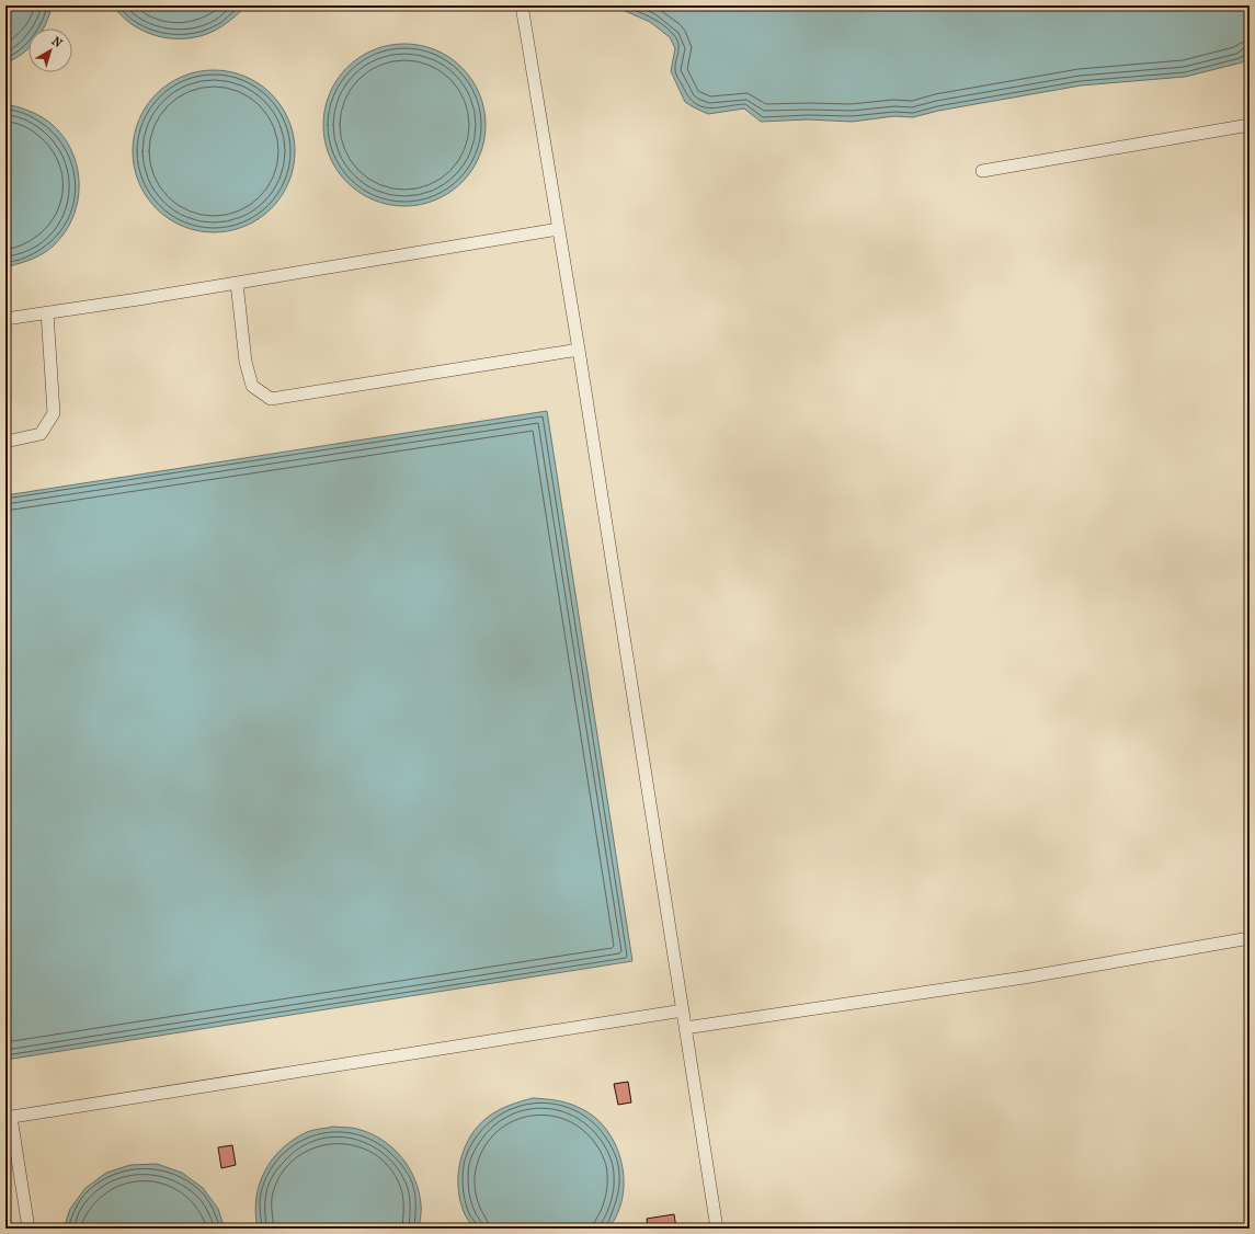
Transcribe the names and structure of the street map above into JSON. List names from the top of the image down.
{
  "north": "top right"
}
